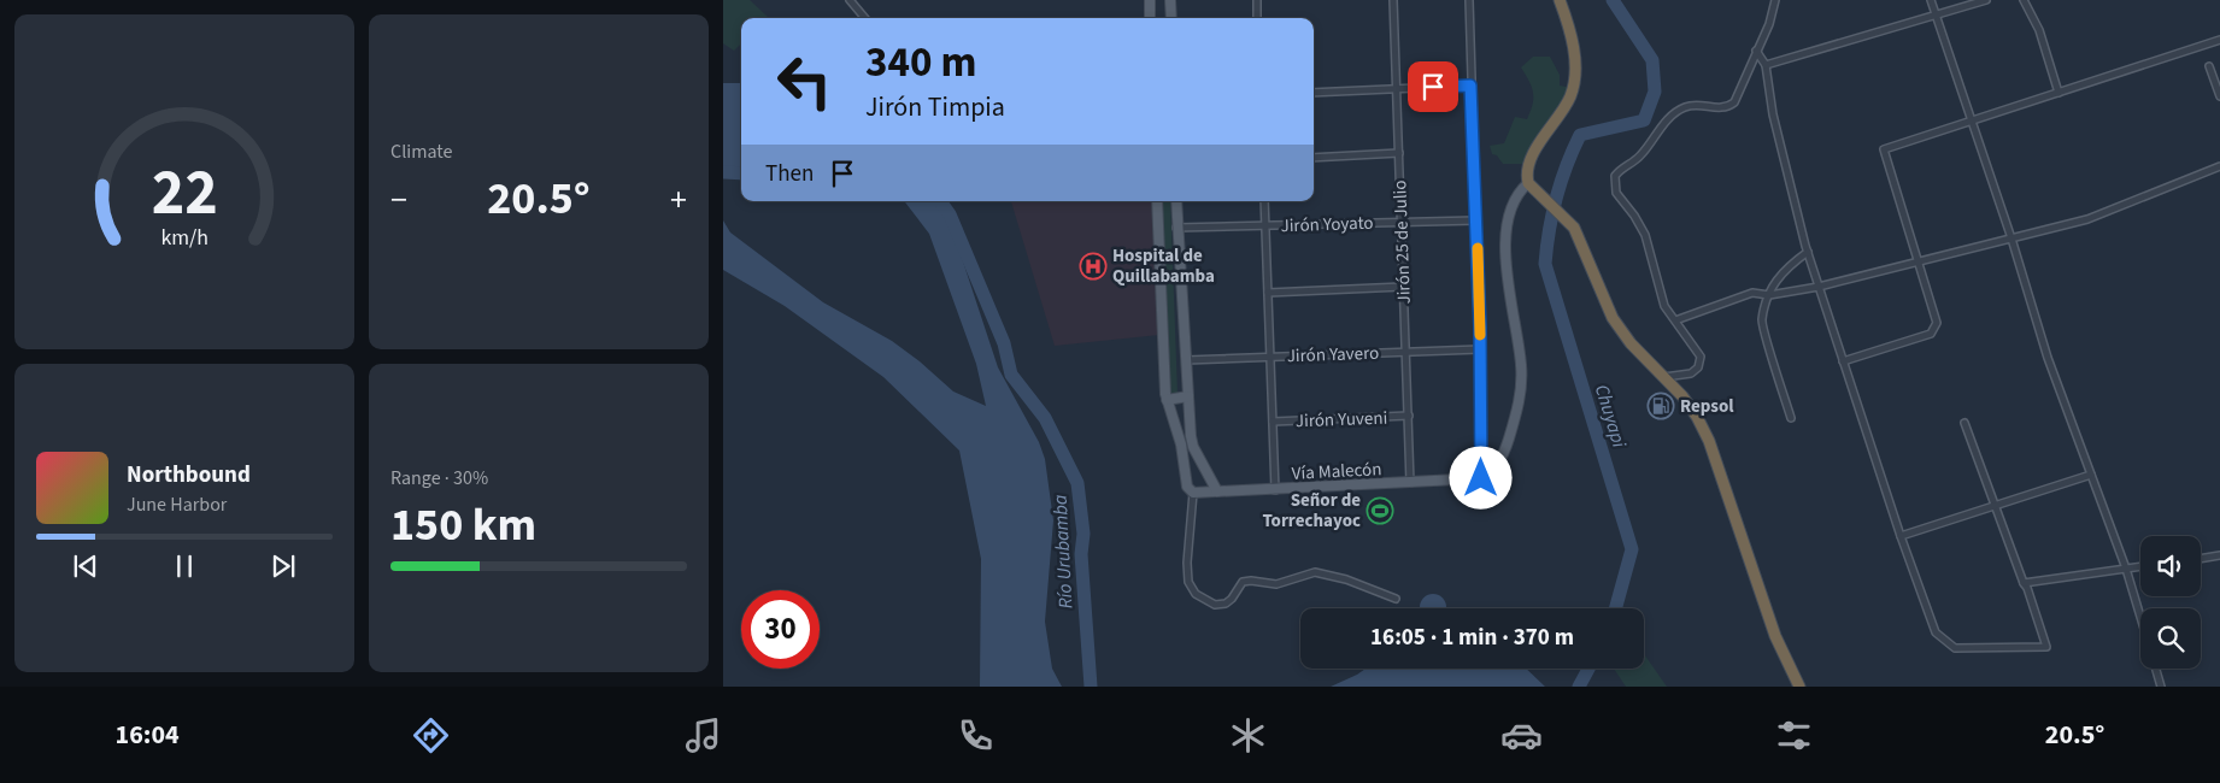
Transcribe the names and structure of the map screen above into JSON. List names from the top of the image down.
{
  "streets": {
    "main road": ["Vía Malecón"],
    "street": [
      "Jirón Yoyato",
      "Jirón 25 de Julio",
      "Jirón Yavero",
      "Jirón Yuveni"
    ]
  },
  "crossings": [
    ["Jirón Yoyato", "Jirón 25 de Julio"],
    ["Jirón 25 de Julio", "Jirón Yavero"],
    ["Jirón 25 de Julio", "Jirón Yuveni"],
    ["Jirón 25 de Julio", "Vía Malecón"]
  ],
  "water": ["Chuyapi", "Río Urubamba"],
  "places": {
    "hospital": ["Hospital de Quillabamba"],
    "fuel station": ["Repsol"],
    "sports": ["Señor de Torrechayoc"]
  },
  "page": {
    "tile": [
      "Climate",
      ["Range · 30%", "150 km"]
    ],
    "turn": ["340 m", "Jirón Timpia"],
    "then": "Then",
    "heat": ["−", "20.5°", "+"],
    "song": ["Northbound", "June Harbor"],
    "limit": "30",
    "trip": "16:05 · 1 min · 370 m",
    "tabs": ["16:04", "20.5°"],
    "gauge": ["22", "km/h"]
  }
}
